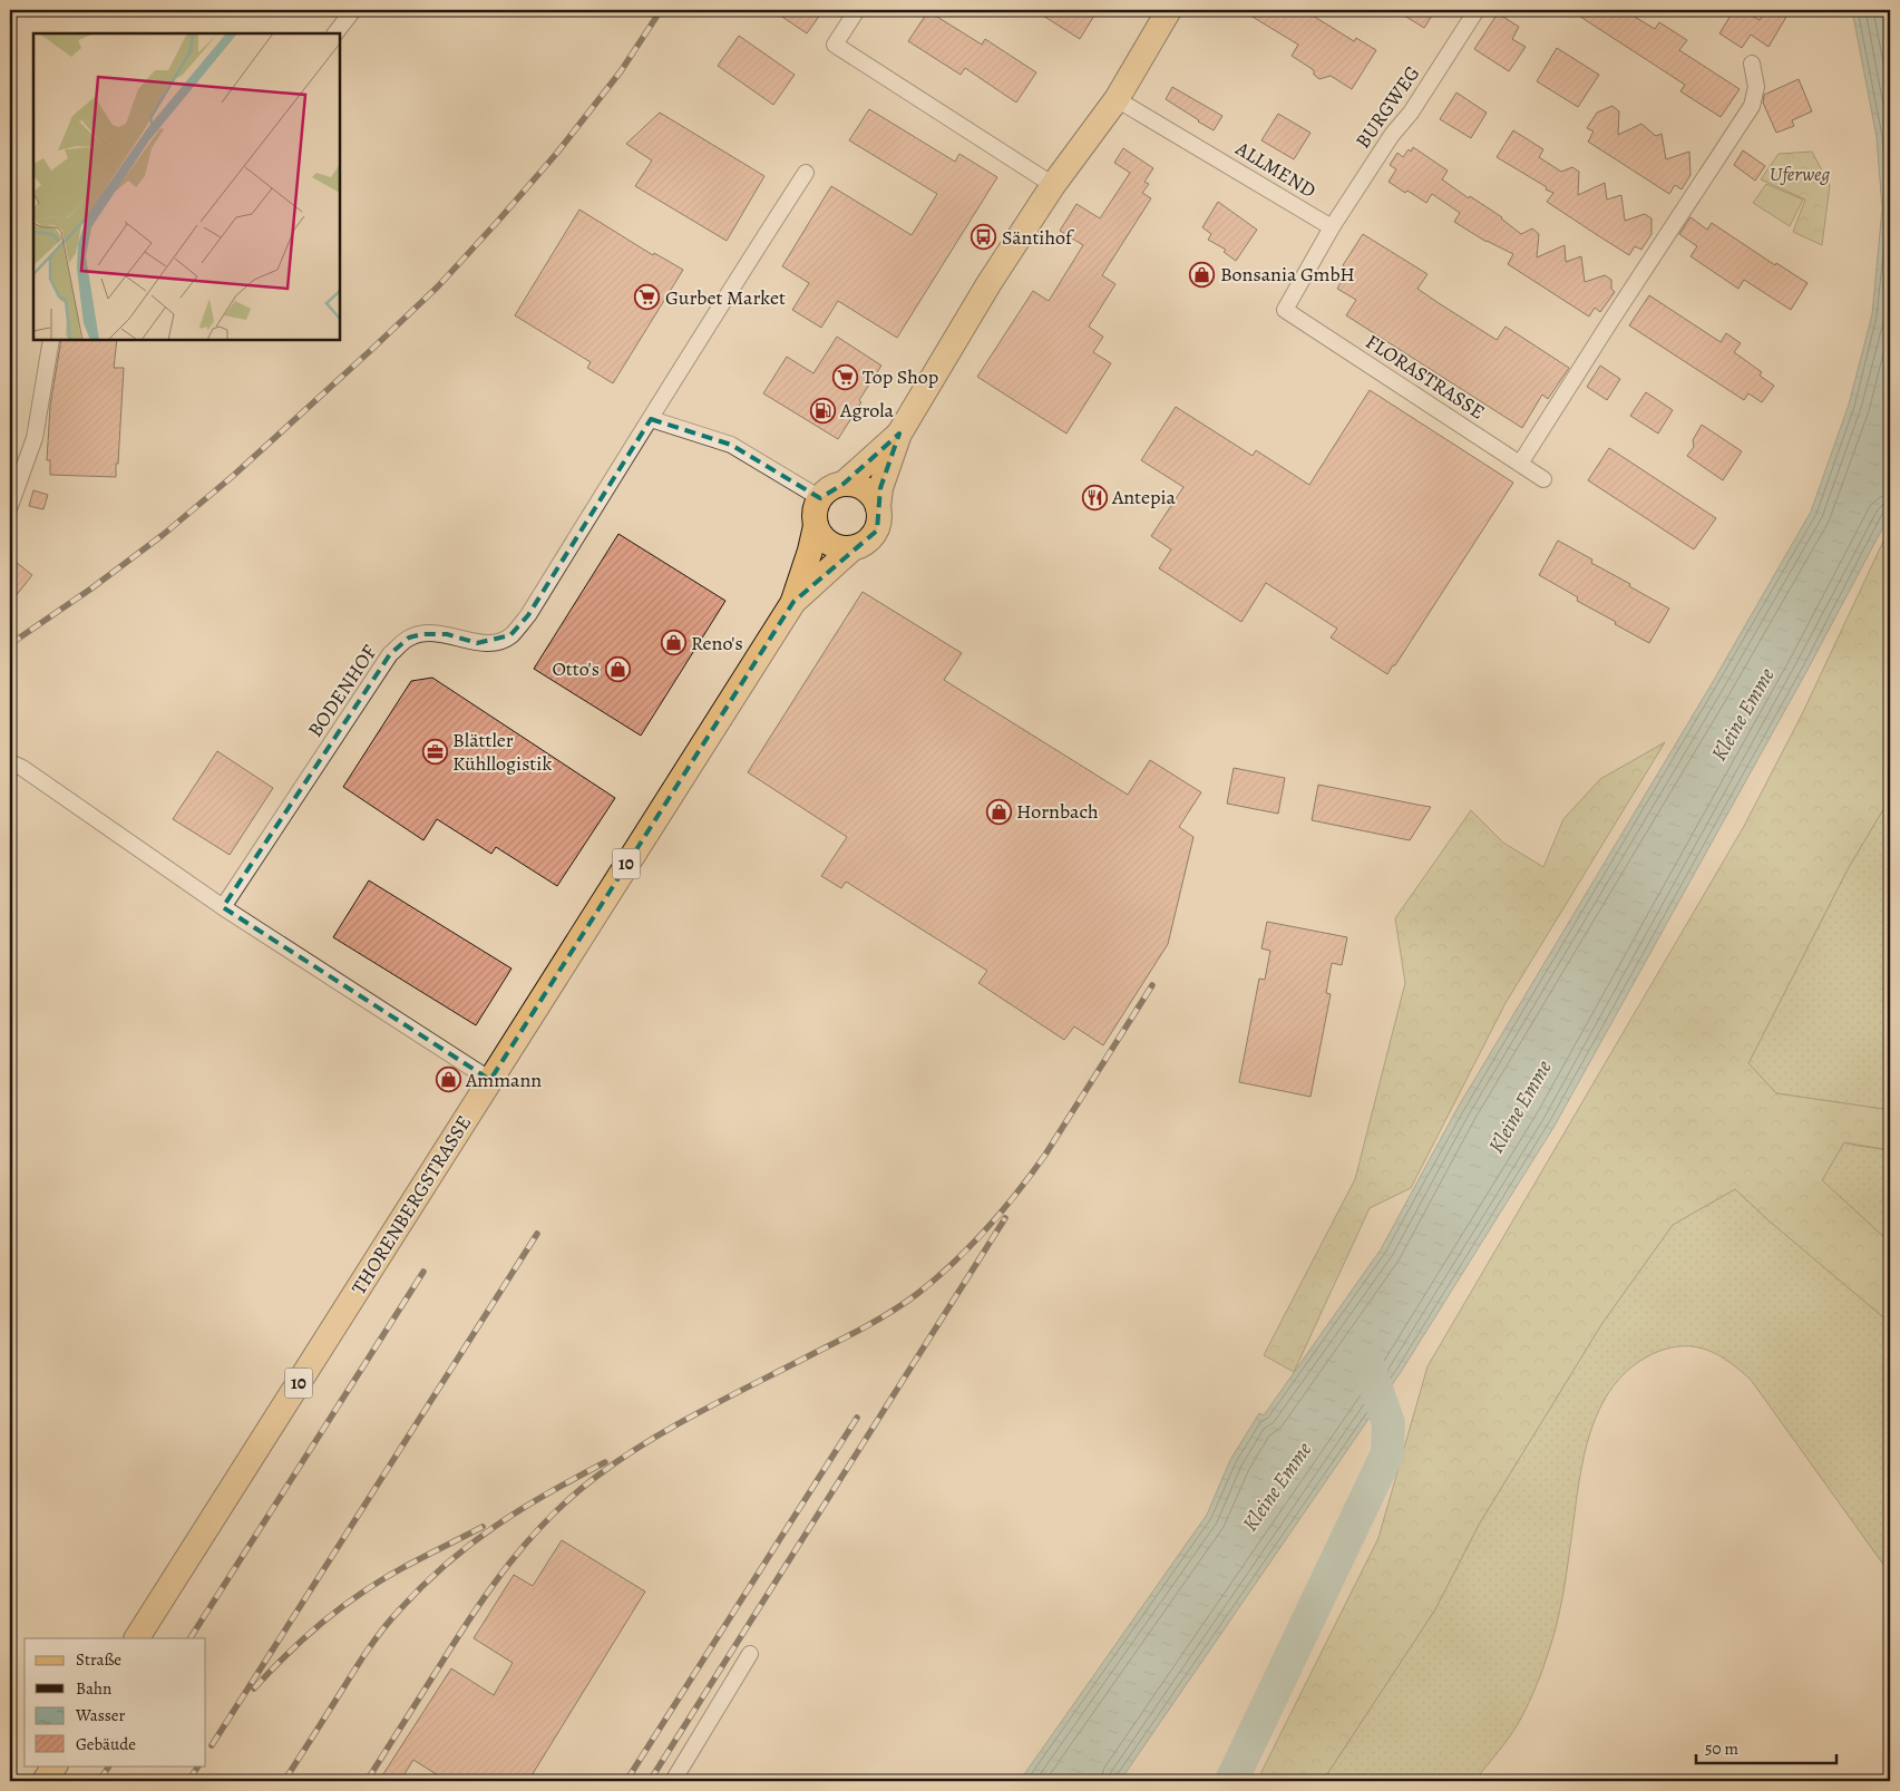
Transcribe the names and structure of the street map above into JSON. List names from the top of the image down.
{
  "streets": {
    "main road": ["10", "THORENBERGSTRASSE"],
    "street": [
      "BURGWEG",
      "ALLMEND",
      "FLORASTRASSE",
      "BODENHOF"
    ]
  },
  "crossings": [
    ["BURGWEG", "ALLMEND"],
    ["BURGWEG", "FLORASTRASSE"],
    ["ALLMEND", "FLORASTRASSE"],
    ["ALLMEND", "10"],
    ["10", "THORENBERGSTRASSE"]
  ],
  "water": ["Kleine Emme"],
  "parks": ["Uferweg"],
  "places": {
    "bus stop": ["Säntihof"],
    "shop": [
      "Bonsania GmbH",
      "Reno's",
      "Otto's",
      "Hornbach",
      "Ammann"
    ],
    "supermarket": ["Gurbet Market", "Top Shop"],
    "fuel station": ["Agrola"],
    "restaurant": ["Antepia"],
    "office": ["Blättler Kühllogistik"]
  },
  "legend": [
    "Straße",
    "Bahn",
    "Wasser",
    "Gebäude"
  ],
  "scale_bar": "50 m"
}
